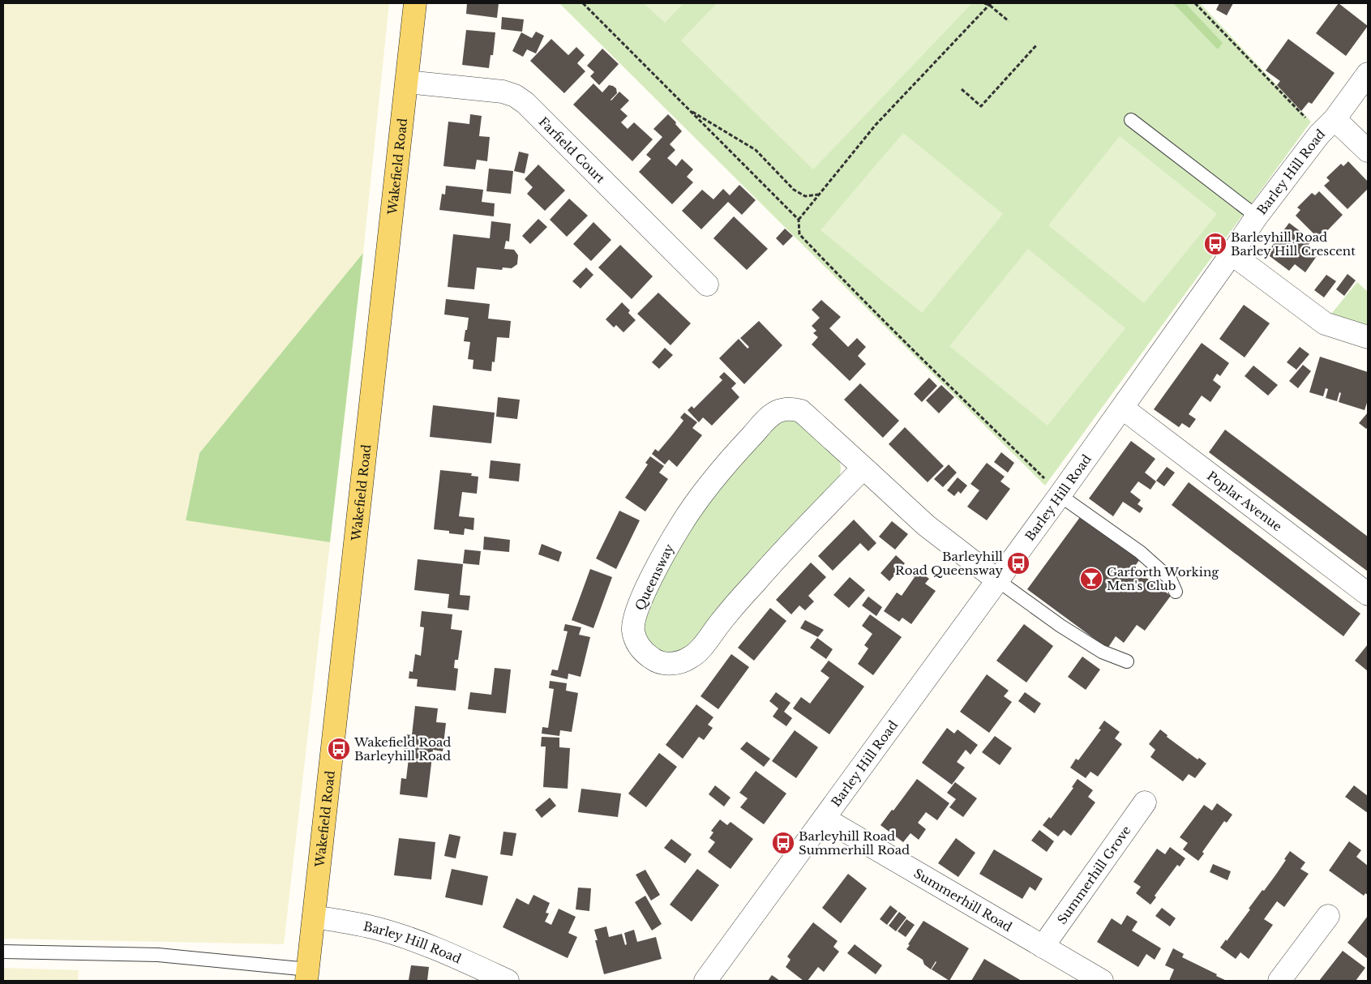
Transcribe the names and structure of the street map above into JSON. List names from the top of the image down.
{
  "streets": {
    "main road": ["Wakefield Road"],
    "street": [
      "Farfield Court",
      "Barley Hill Road",
      "Poplar Avenue",
      "Queensway",
      "Summerhill Grove",
      "Summerhill Road"
    ]
  },
  "crossings": [
    ["Farfield Court", "Wakefield Road"],
    ["Wakefield Road", "Barley Hill Road"],
    ["Barley Hill Road", "Poplar Avenue"],
    ["Barley Hill Road", "Queensway"],
    ["Barley Hill Road", "Summerhill Road"],
    ["Summerhill Grove", "Summerhill Road"]
  ],
  "places": {
    "bus stop": [
      "Barleyhill Road Barley Hill Crescent",
      "Barleyhill Road Queensway",
      "Wakefield Road Barleyhill Road",
      "Barleyhill Road Summerhill Road"
    ],
    "bar": ["Garforth Working Men's Club"]
  }
}
